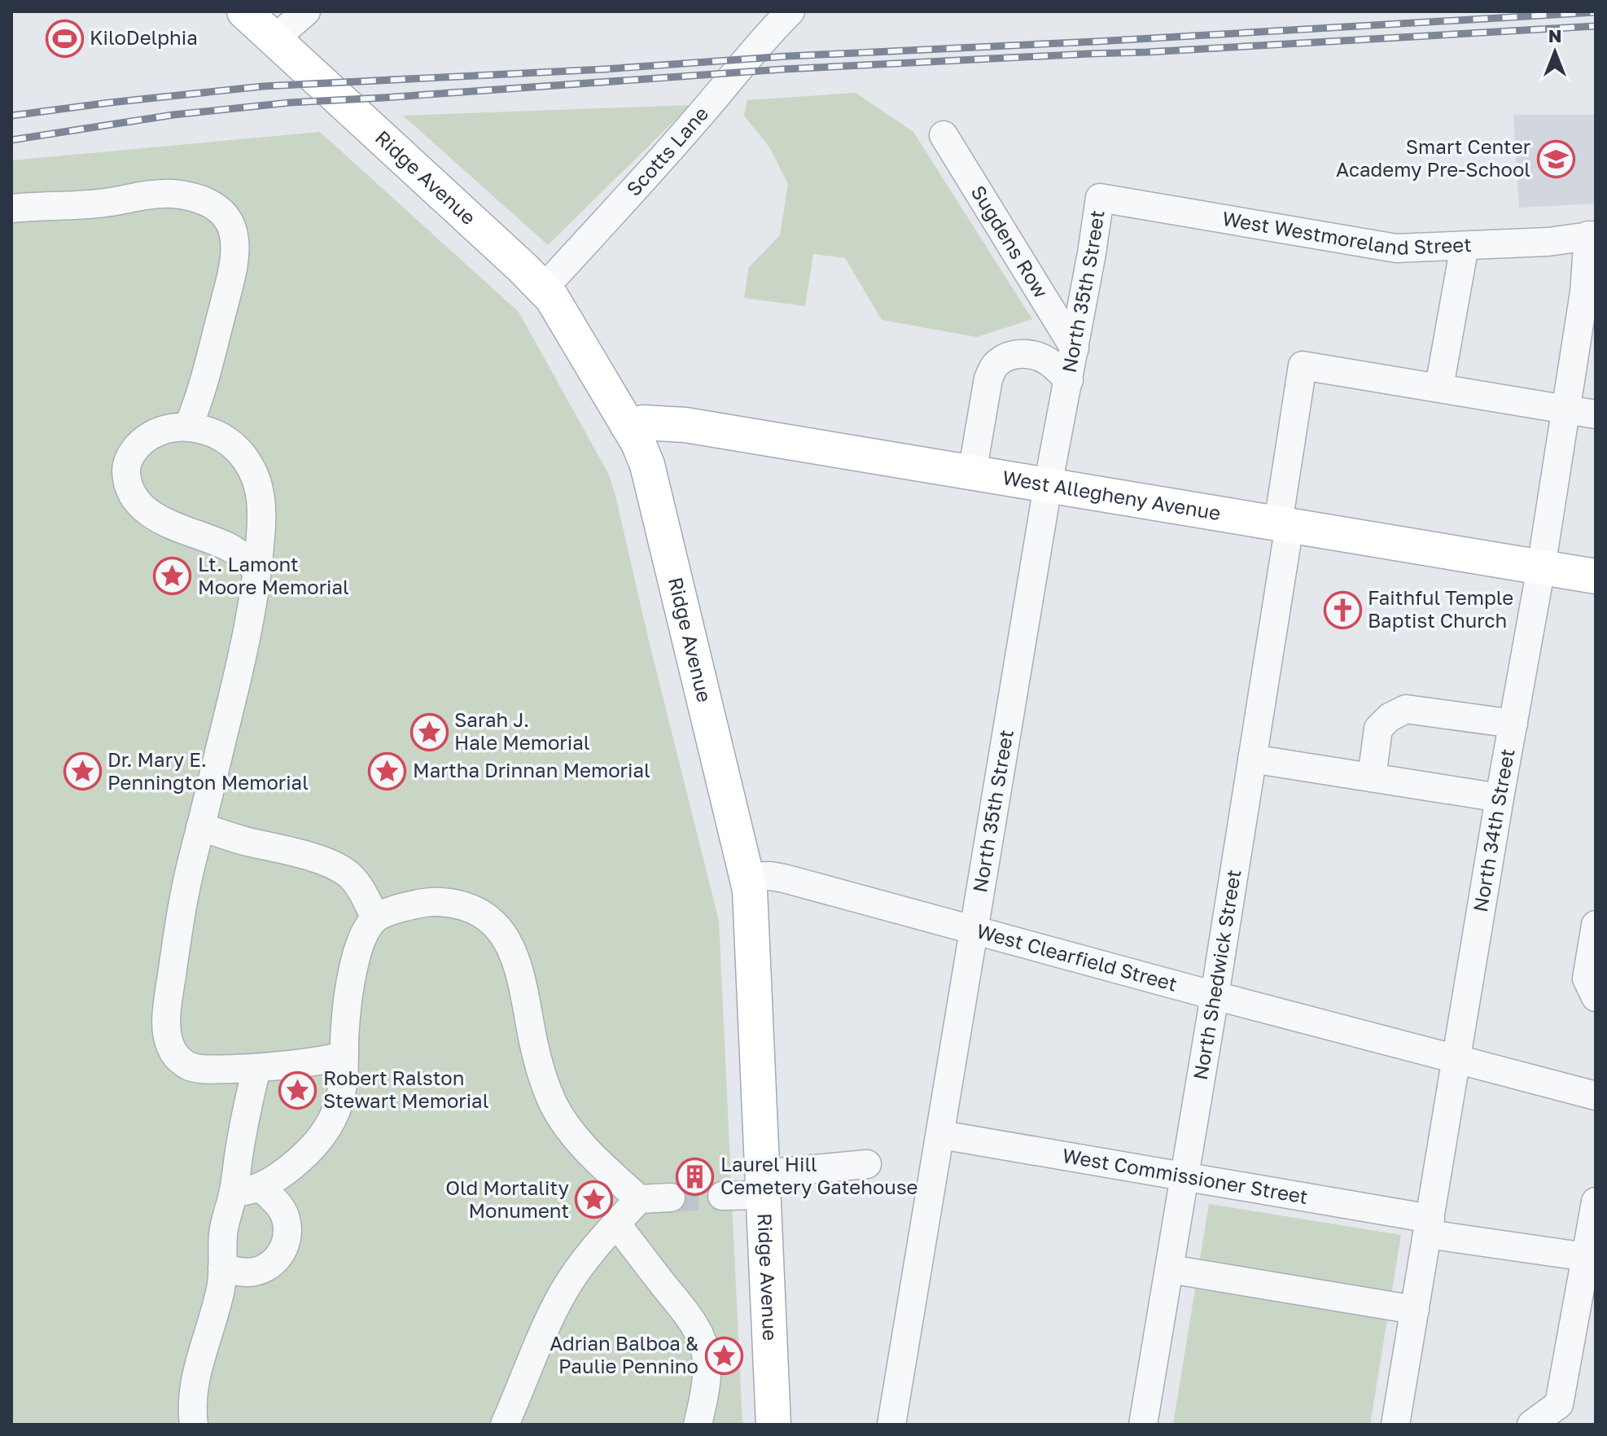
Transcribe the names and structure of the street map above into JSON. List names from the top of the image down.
{
  "streets": {
    "main road": ["Ridge Avenue", "West Allegheny Avenue"],
    "street": [
      "Scotts Lane",
      "West Westmoreland Street",
      "Sugdens Row",
      "North 35th Street",
      "North 34th Street",
      "West Clearfield Street",
      "North Shedwick Street",
      "West Commissioner Street"
    ]
  },
  "crossings": [
    ["Scotts Lane", "Ridge Avenue"],
    ["Ridge Avenue", "West Allegheny Avenue"],
    ["Ridge Avenue", "West Clearfield Street"],
    ["West Westmoreland Street", "North 35th Street"],
    ["West Westmoreland Street", "North 34th Street"],
    ["Sugdens Row", "North 35th Street"],
    ["North 35th Street", "West Allegheny Avenue"],
    ["North 35th Street", "West Clearfield Street"],
    ["North 35th Street", "West Commissioner Street"],
    ["West Allegheny Avenue", "North 34th Street"],
    ["West Allegheny Avenue", "North Shedwick Street"],
    ["North 34th Street", "West Clearfield Street"],
    ["North 34th Street", "West Commissioner Street"],
    ["West Clearfield Street", "North Shedwick Street"],
    ["North Shedwick Street", "West Commissioner Street"]
  ],
  "places": {
    "sports": ["KiloDelphia"],
    "school or university": ["Smart Center Academy Pre-School"],
    "place": [
      "Lt. Lamont Moore Memorial",
      "Sarah J. Hale Memorial",
      "Martha Drinnan Memorial",
      "Dr. Mary E. Pennington Memorial",
      "Robert Ralston Stewart Memorial",
      "Old Mortality Monument",
      "Adrian Balboa & Paulie Pennino"
    ],
    "church": ["Faithful Temple Baptist Church"],
    "building": ["Laurel Hill Cemetery Gatehouse"]
  },
  "north": "top"
}
